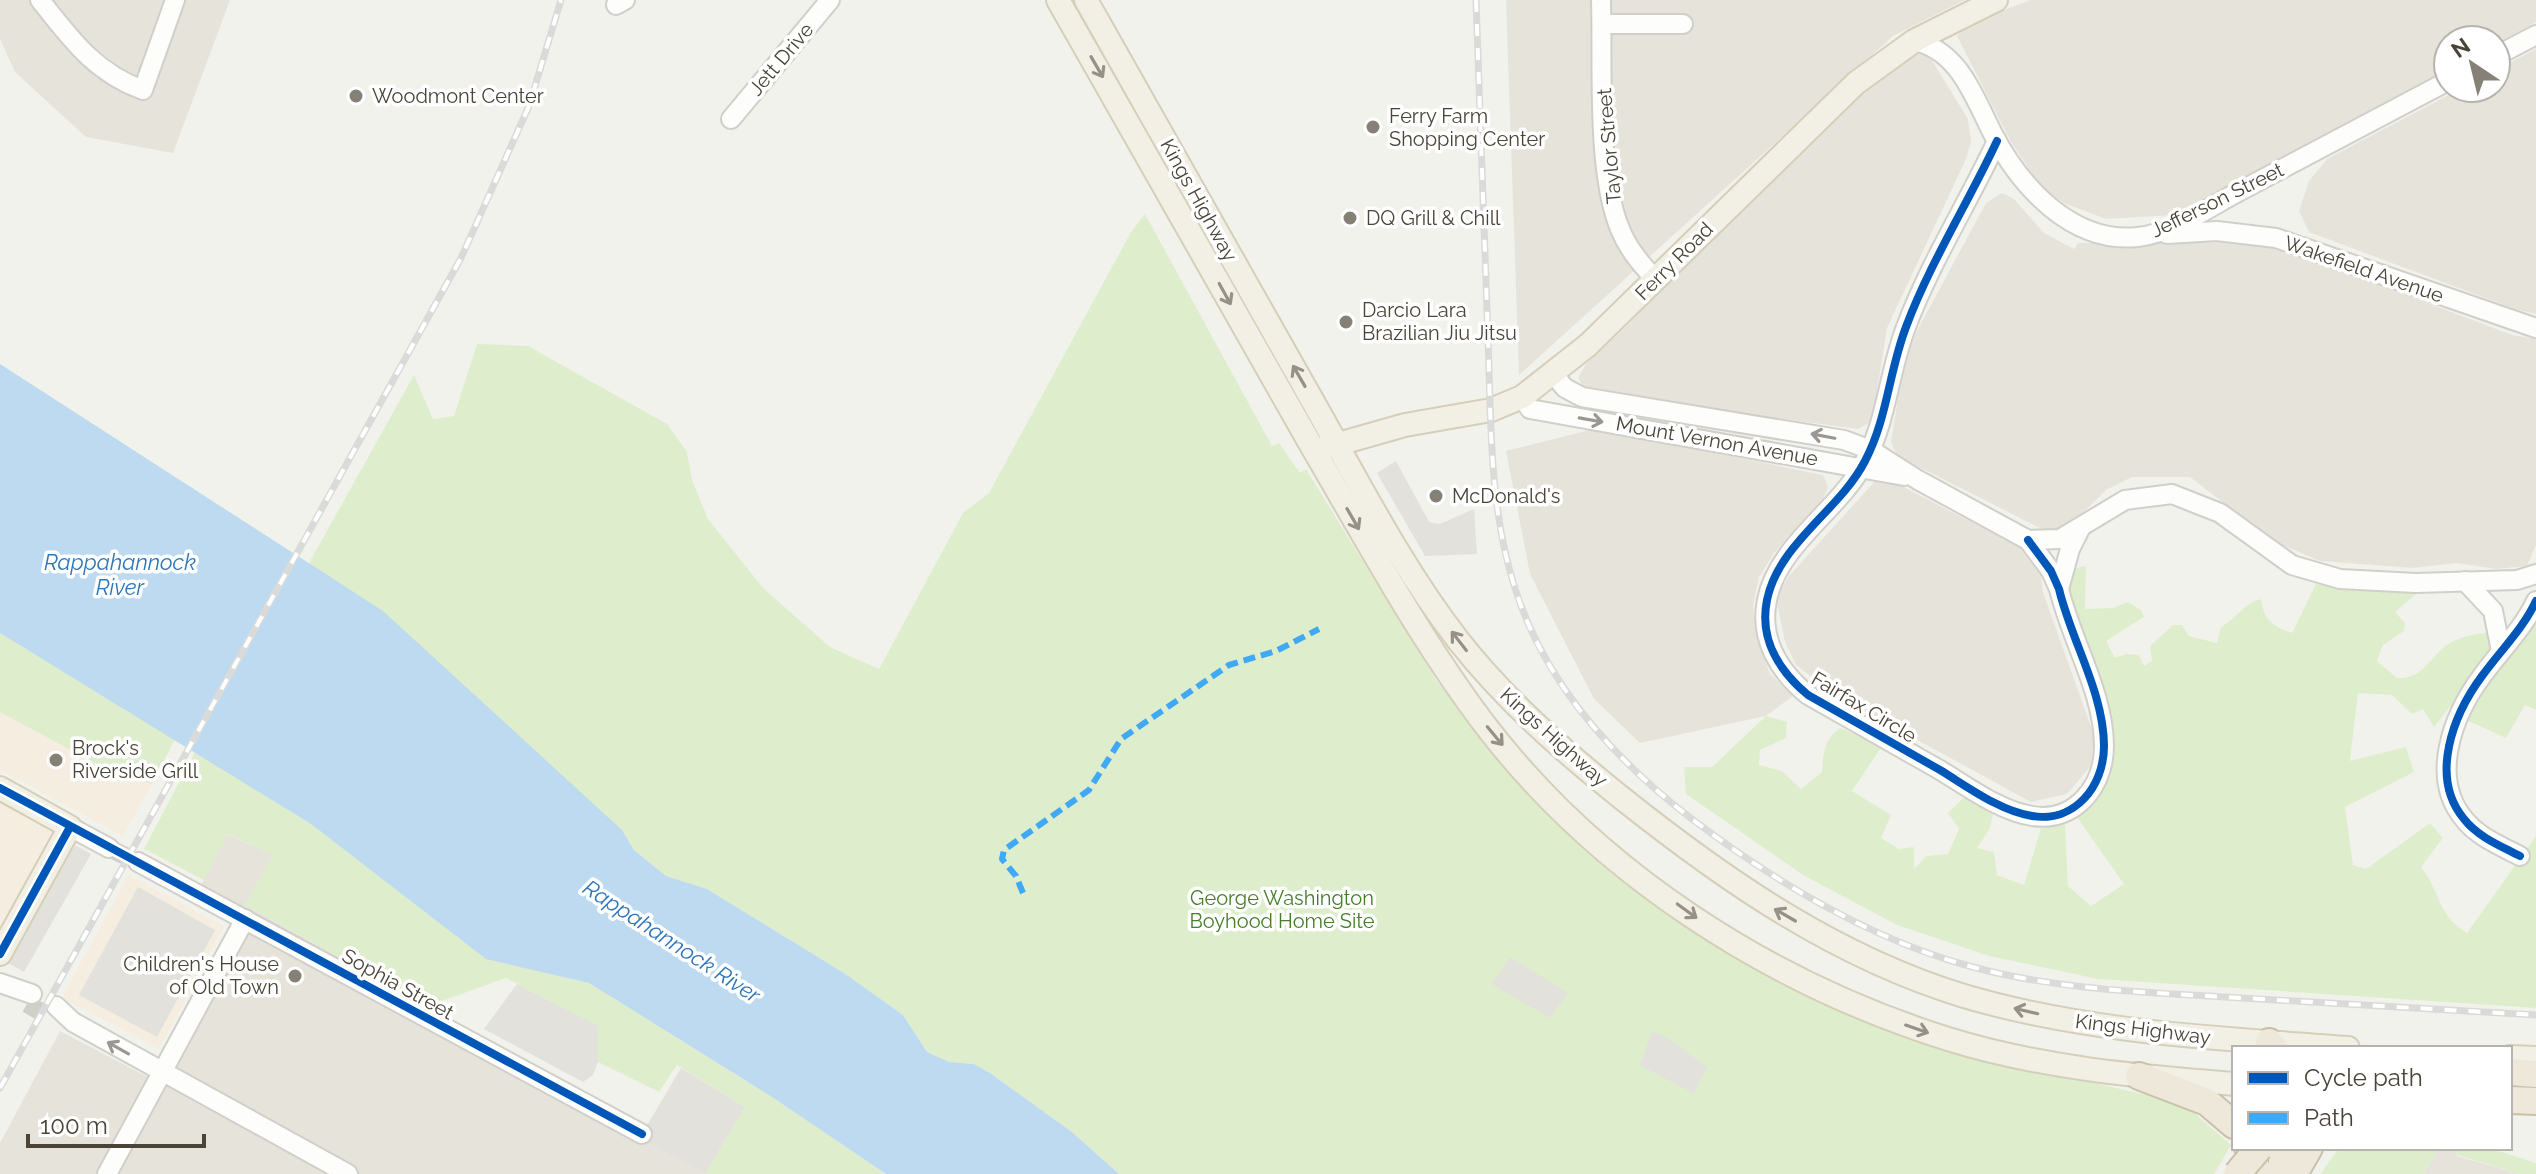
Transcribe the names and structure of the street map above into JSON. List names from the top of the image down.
{
  "streets": {
    "main road": ["Kings Highway", "Ferry Road"],
    "street": [
      "Jett Drive",
      "Taylor Street",
      "Jefferson Street",
      "Wakefield Avenue",
      "Mount Vernon Avenue",
      "Fairfax Circle",
      "Sophia Street"
    ]
  },
  "crossings": [
    ["Taylor Street", "Ferry Road"],
    ["Kings Highway", "Ferry Road"],
    ["Jefferson Street", "Ferry Road"],
    ["Jefferson Street", "Wakefield Avenue"],
    ["Jefferson Street", "Fairfax Circle"],
    ["Ferry Road", "Mount Vernon Avenue"],
    ["Mount Vernon Avenue", "Fairfax Circle"]
  ],
  "water": ["Rappahannock River"],
  "parks": ["George Washington Boyhood Home Site"],
  "places": [
    "Woodmont Center",
    "Ferry Farm Shopping Center",
    "DQ Grill & Chill",
    "Darcio Lara Brazilian Jiu Jitsu",
    "McDonald's",
    "Brock's Riverside Grill",
    "Children's House of Old Town"
  ],
  "legend": ["Cycle path", "Path"],
  "scale_bar": "100 m",
  "north": "top left"
}
